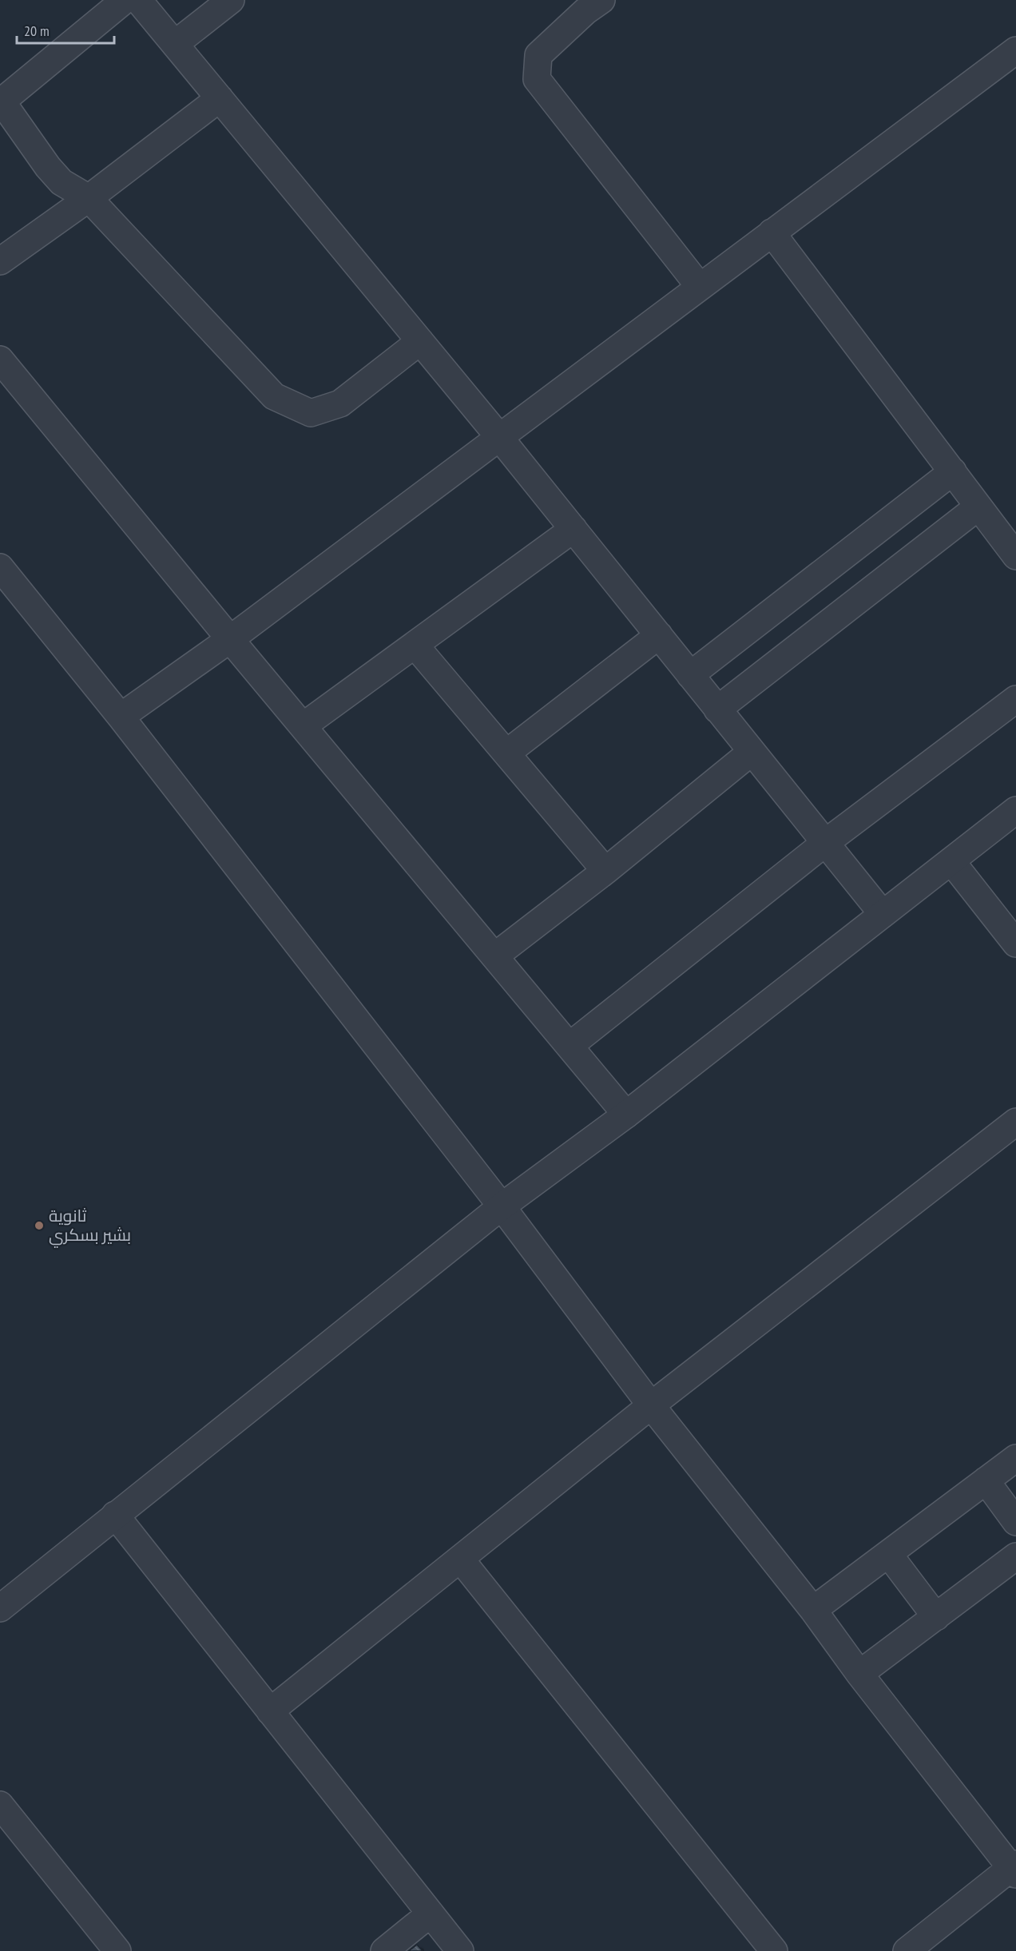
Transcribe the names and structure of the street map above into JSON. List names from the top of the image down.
{
  "places": ["ثانوية بشير بسكري"],
  "scale_bar": "20 m"
}
